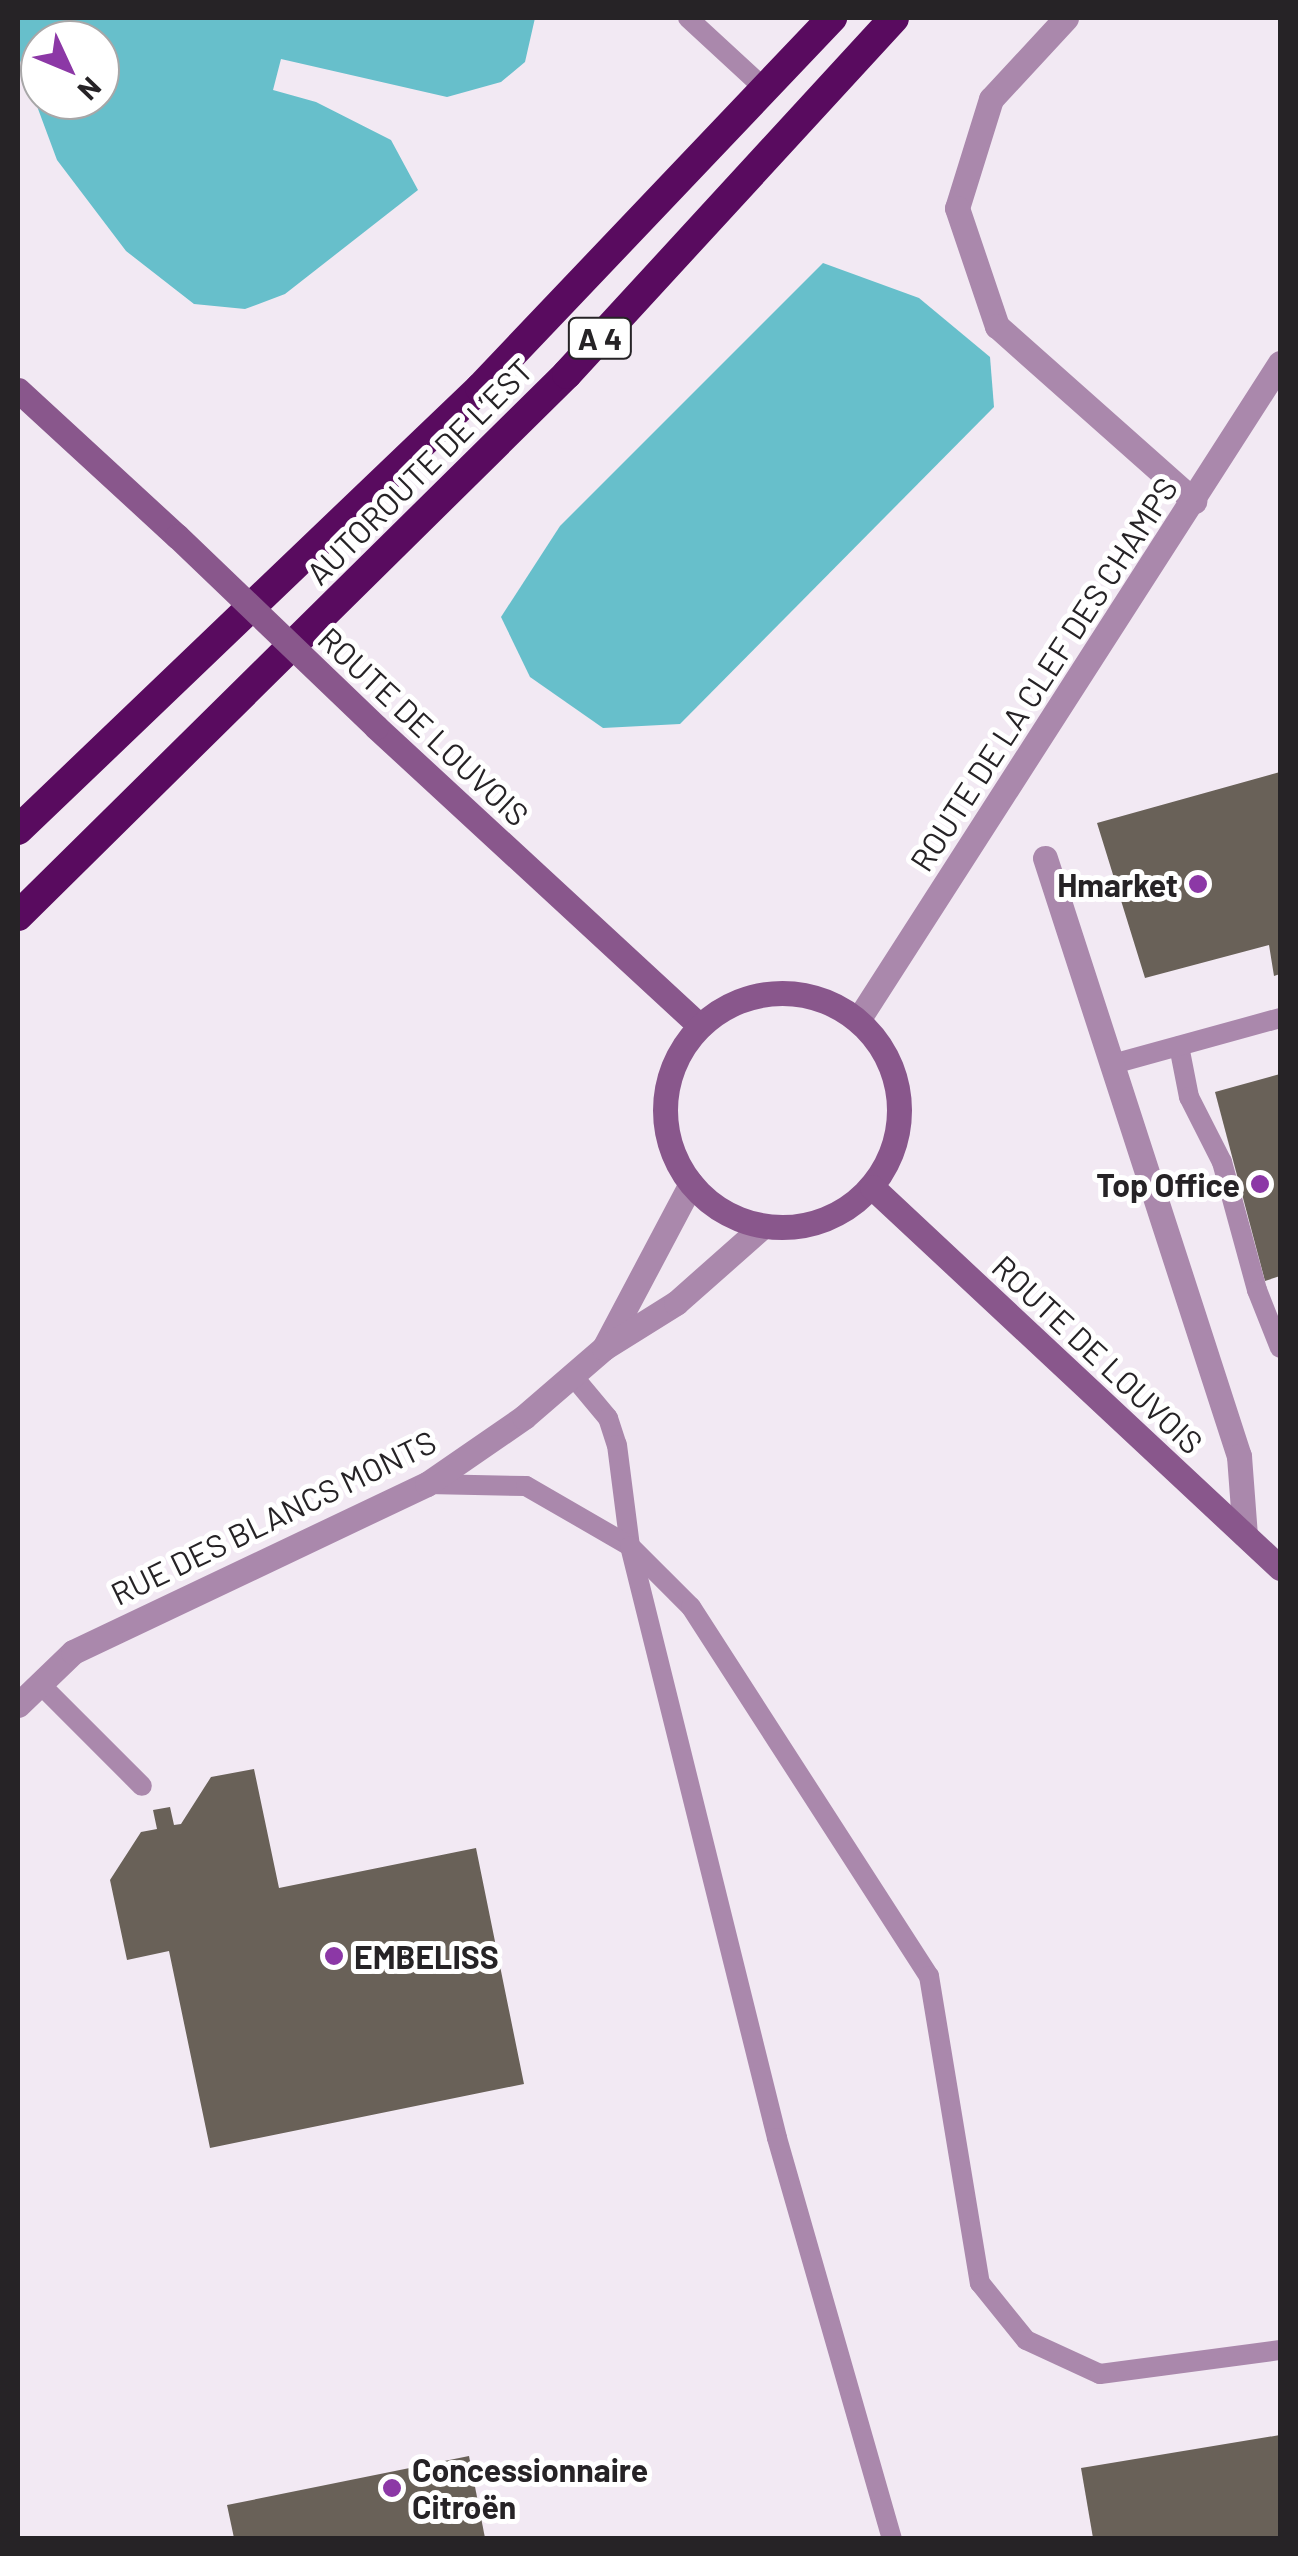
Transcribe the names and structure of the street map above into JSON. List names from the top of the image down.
{
  "streets": {
    "highway": ["A 4", "AUTOROUTE DE L’EST"],
    "main road": ["ROUTE DE LOUVOIS"],
    "street": ["ROUTE DE LA CLEF DES CHAMPS", "RUE DES BLANCS MONTS"]
  },
  "crossings": [
    ["ROUTE DE LA CLEF DES CHAMPS", "ROUTE DE LOUVOIS"],
    ["ROUTE DE LA CLEF DES CHAMPS", "RUE DES BLANCS MONTS"],
    ["ROUTE DE LOUVOIS", "RUE DES BLANCS MONTS"]
  ],
  "places": [
    "Hmarket",
    "Top Office",
    "EMBELISS",
    "Concessionnaire Citroën"
  ],
  "north": "bottom right"
}
